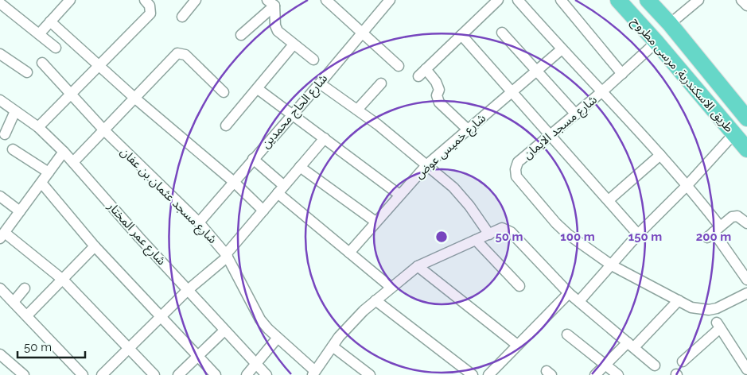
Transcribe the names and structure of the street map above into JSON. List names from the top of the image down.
{
  "streets": {
    "main road": ["طريق الاسكندرية, مرسى مطروح"],
    "street": [
      "شارع الحاج محمدين",
      "شارع مسجد الايمان",
      "شارع خميس عوض",
      "شارع مسجد عثمان بن عفان",
      "شارع عمر المختار"
    ]
  },
  "crossings": [
    ["طريق الاسكندرية, مرسى مطروح", "شارع مسجد الايمان"],
    ["شارع الحاج محمدين", "شارع مسجد عثمان بن عفان"]
  ],
  "scale_bar": "50 m",
  "rings": [
    "50 m",
    "100 m",
    "150 m",
    "200 m"
  ]
}
